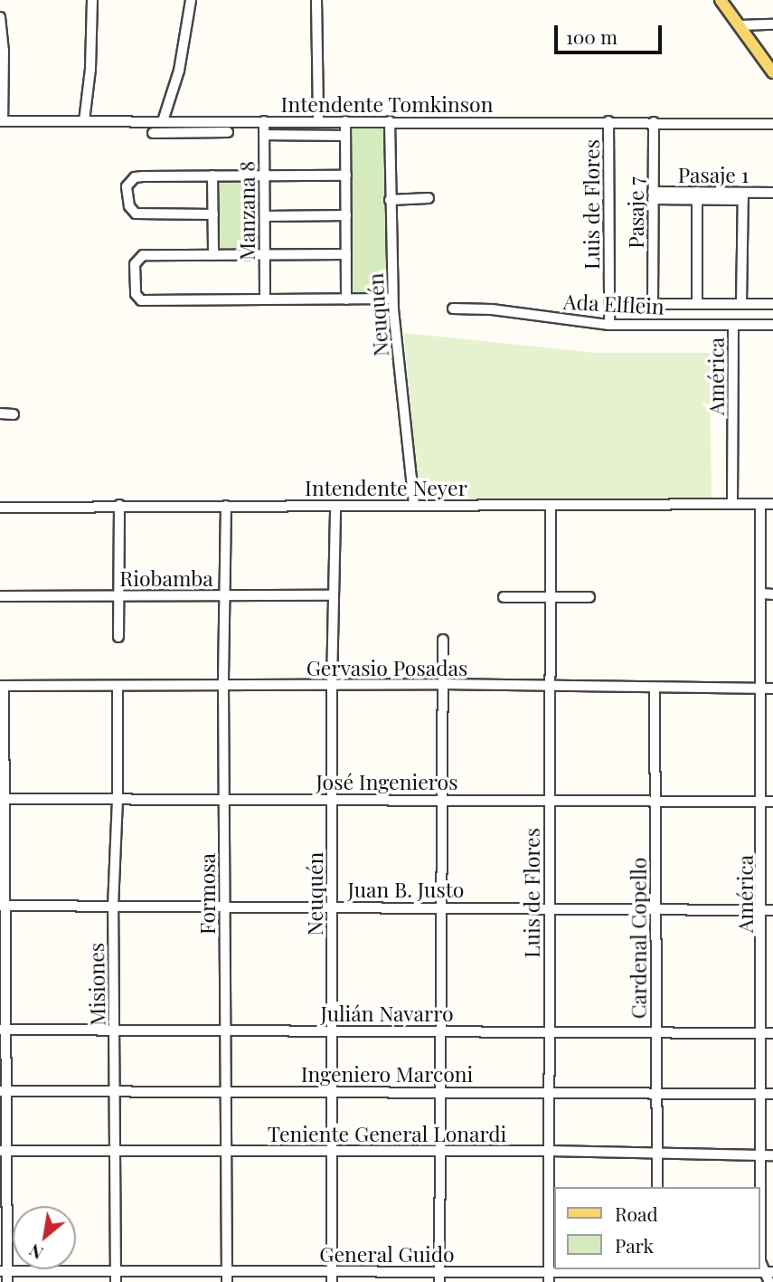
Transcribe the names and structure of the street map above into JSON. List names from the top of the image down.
{
  "streets": {
    "street": [
      "Intendente Tomkinson",
      "Pasaje 1",
      "Luis de Flores",
      "Manzana 8",
      "Pasaje 7",
      "Ada Elflein",
      "Neuquén",
      "América",
      "Intendente Neyer",
      "Riobamba",
      "Gervasio Posadas",
      "José Ingenieros",
      "Juan B. Justo",
      "Formosa",
      "Cardenal Copello",
      "Misiones",
      "Julián Navarro",
      "Ingeniero Marconi",
      "Teniente General Lonardi",
      "General Guido"
    ]
  },
  "crossings": [
    ["Intendente Tomkinson", "Luis de Flores"],
    ["Intendente Tomkinson", "Manzana 8"],
    ["Intendente Tomkinson", "Pasaje 7"],
    ["Intendente Tomkinson", "Neuquén"],
    ["Pasaje 1", "Pasaje 7"],
    ["Luis de Flores", "Ada Elflein"],
    ["Luis de Flores", "Intendente Neyer"],
    ["Luis de Flores", "Gervasio Posadas"],
    ["Luis de Flores", "José Ingenieros"],
    ["Luis de Flores", "Juan B. Justo"],
    ["Luis de Flores", "Julián Navarro"],
    ["Luis de Flores", "Ingeniero Marconi"],
    ["Luis de Flores", "Teniente General Lonardi"],
    ["Luis de Flores", "General Guido"],
    ["Ada Elflein", "América"],
    ["Neuquén", "Intendente Neyer"],
    ["Neuquén", "Riobamba"],
    ["Neuquén", "Gervasio Posadas"],
    ["Neuquén", "José Ingenieros"],
    ["Neuquén", "Juan B. Justo"],
    ["Neuquén", "Julián Navarro"],
    ["Neuquén", "Ingeniero Marconi"],
    ["Neuquén", "Teniente General Lonardi"],
    ["Neuquén", "General Guido"],
    ["América", "Intendente Neyer"],
    ["América", "Gervasio Posadas"],
    ["América", "José Ingenieros"],
    ["América", "Juan B. Justo"],
    ["América", "Julián Navarro"],
    ["América", "Ingeniero Marconi"],
    ["América", "Teniente General Lonardi"],
    ["América", "General Guido"],
    ["Intendente Neyer", "Formosa"],
    ["Riobamba", "Formosa"],
    ["Gervasio Posadas", "Formosa"],
    ["Gervasio Posadas", "Cardenal Copello"],
    ["Gervasio Posadas", "Misiones"],
    ["José Ingenieros", "Formosa"],
    ["José Ingenieros", "Cardenal Copello"],
    ["José Ingenieros", "Misiones"],
    ["Juan B. Justo", "Formosa"],
    ["Juan B. Justo", "Cardenal Copello"],
    ["Juan B. Justo", "Misiones"],
    ["Formosa", "Julián Navarro"],
    ["Formosa", "Ingeniero Marconi"],
    ["Formosa", "Teniente General Lonardi"],
    ["Formosa", "General Guido"],
    ["Cardenal Copello", "Julián Navarro"],
    ["Cardenal Copello", "Ingeniero Marconi"],
    ["Cardenal Copello", "Teniente General Lonardi"],
    ["Misiones", "Julián Navarro"],
    ["Misiones", "Ingeniero Marconi"],
    ["Misiones", "Teniente General Lonardi"],
    ["Misiones", "General Guido"]
  ],
  "legend": ["Road", "Park"],
  "scale_bar": "100 m",
  "north": "bottom left"
}
